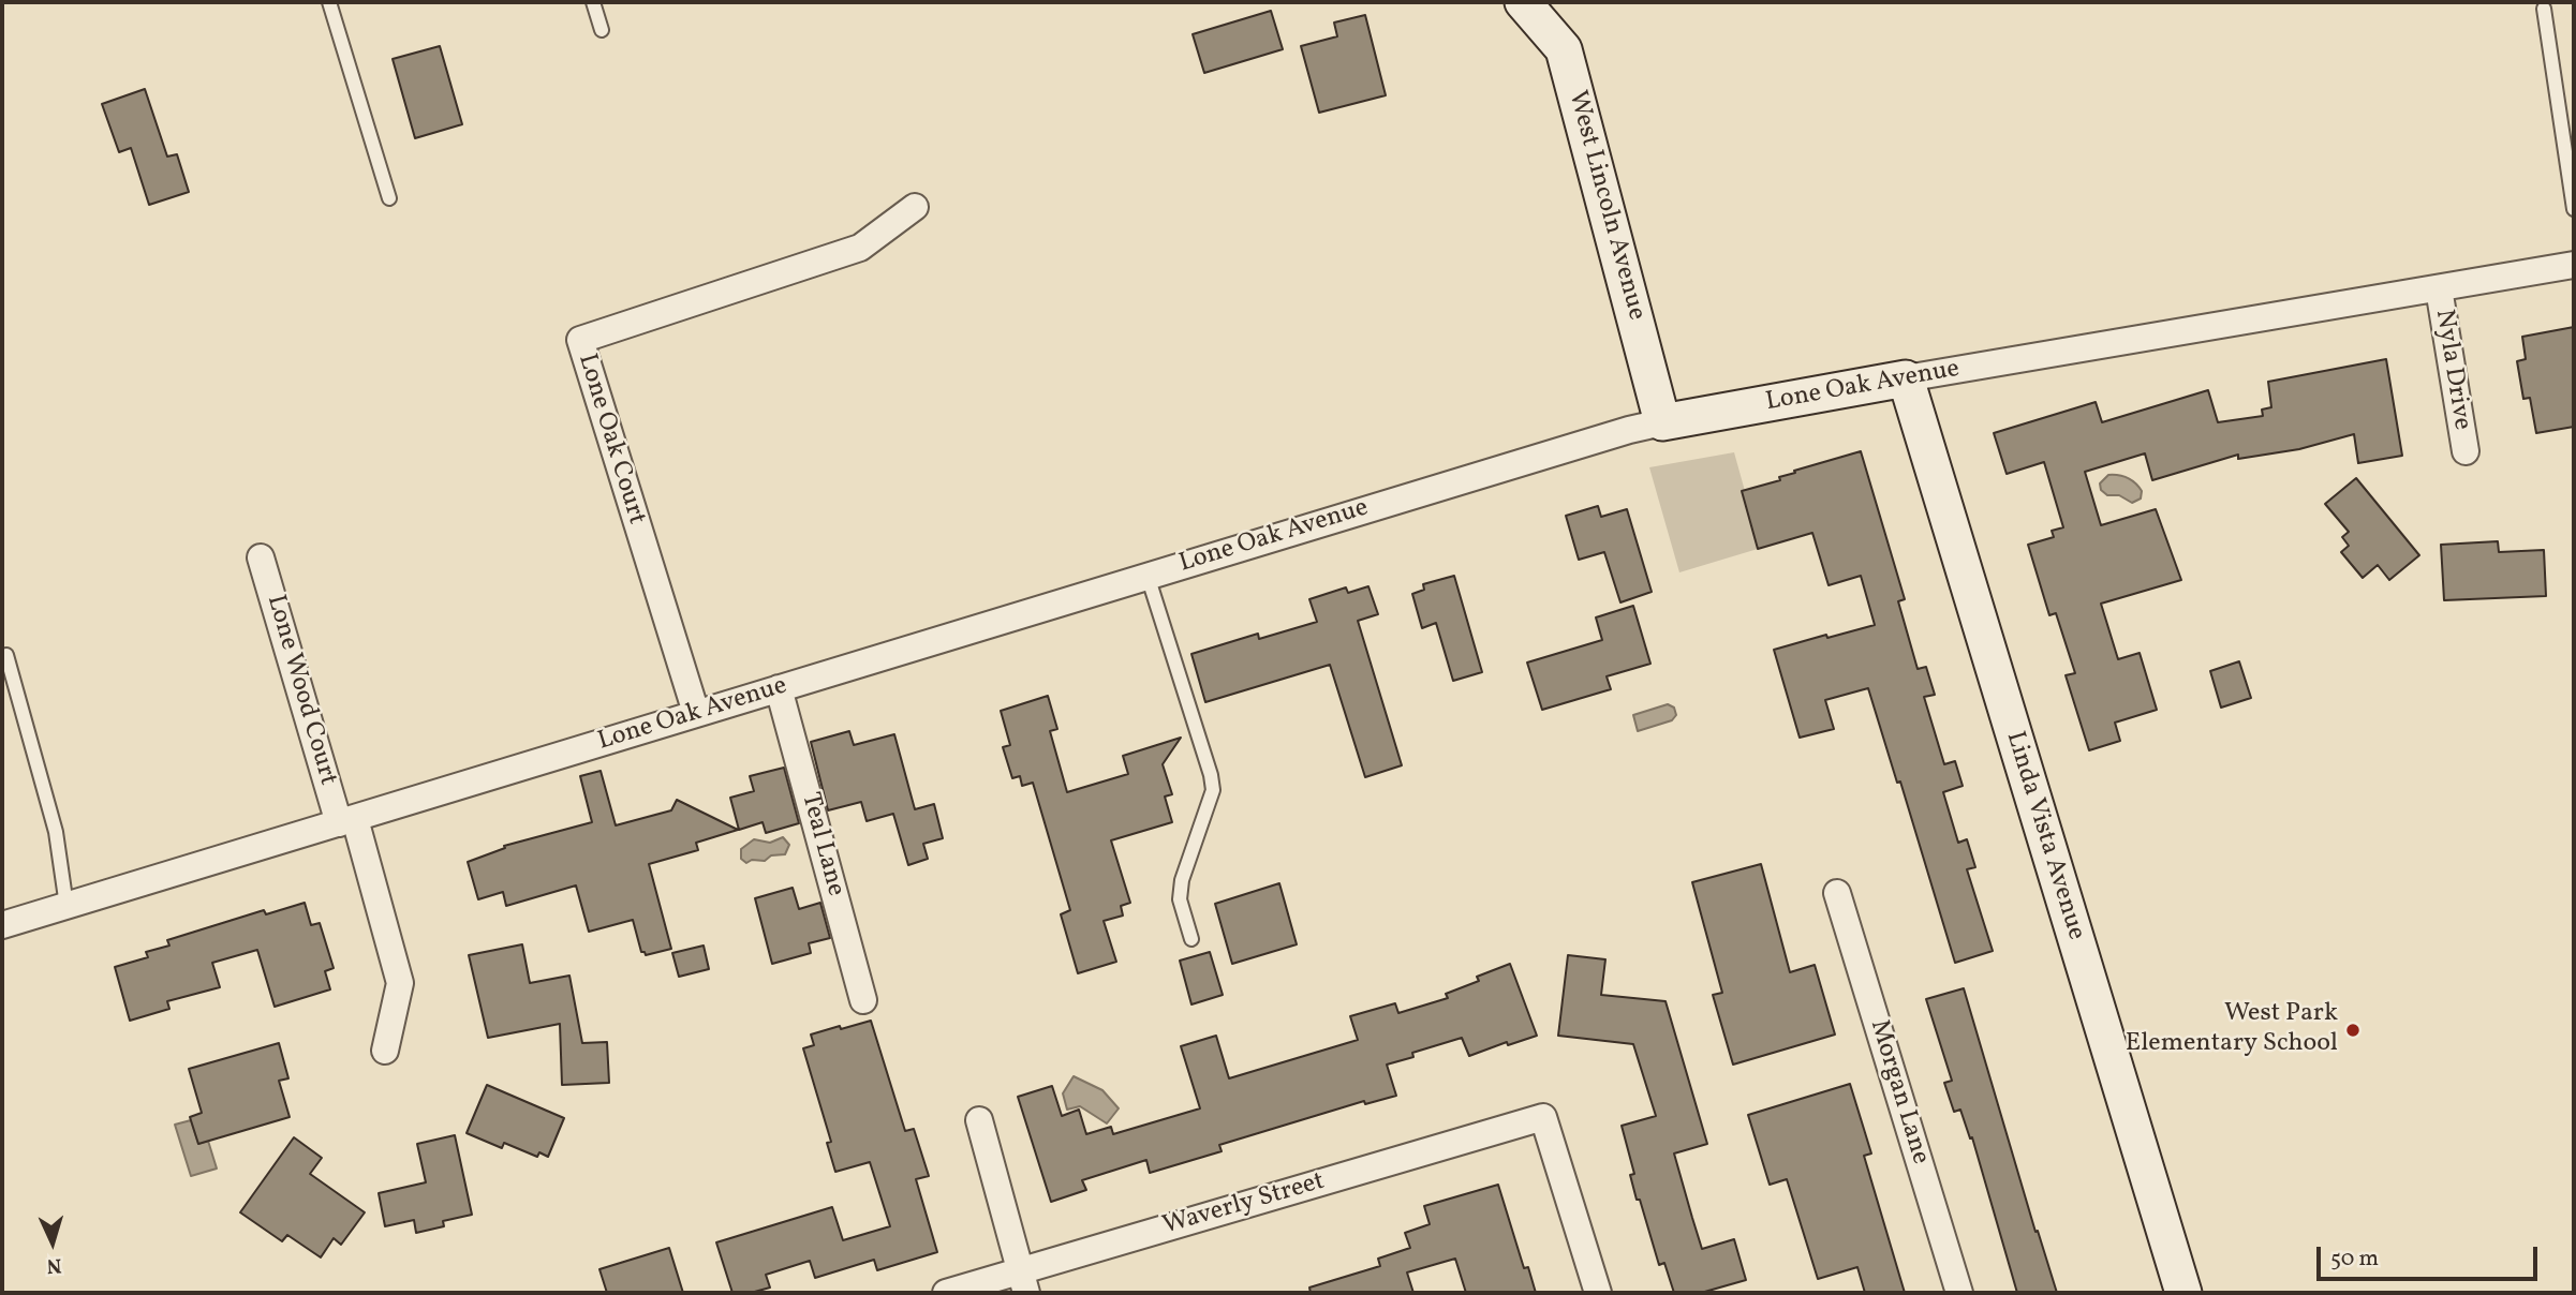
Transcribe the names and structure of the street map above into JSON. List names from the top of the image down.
{
  "streets": {
    "street": [
      "West Lincoln Avenue",
      "Nyla Drive",
      "Lone Oak Avenue",
      "Lone Oak Court",
      "Lone Wood Court",
      "Linda Vista Avenue",
      "Teal Lane",
      "Morgan Lane",
      "Waverly Street"
    ]
  },
  "crossings": [
    ["West Lincoln Avenue", "Lone Oak Avenue"],
    ["Nyla Drive", "Lone Oak Avenue"],
    ["Lone Oak Avenue", "Lone Oak Court"],
    ["Lone Oak Avenue", "Lone Wood Court"],
    ["Lone Oak Avenue", "Linda Vista Avenue"],
    ["Lone Oak Avenue", "Teal Lane"]
  ],
  "places": ["West Park Elementary School"],
  "scale_bar": "50 m",
  "north": "bottom"
}
